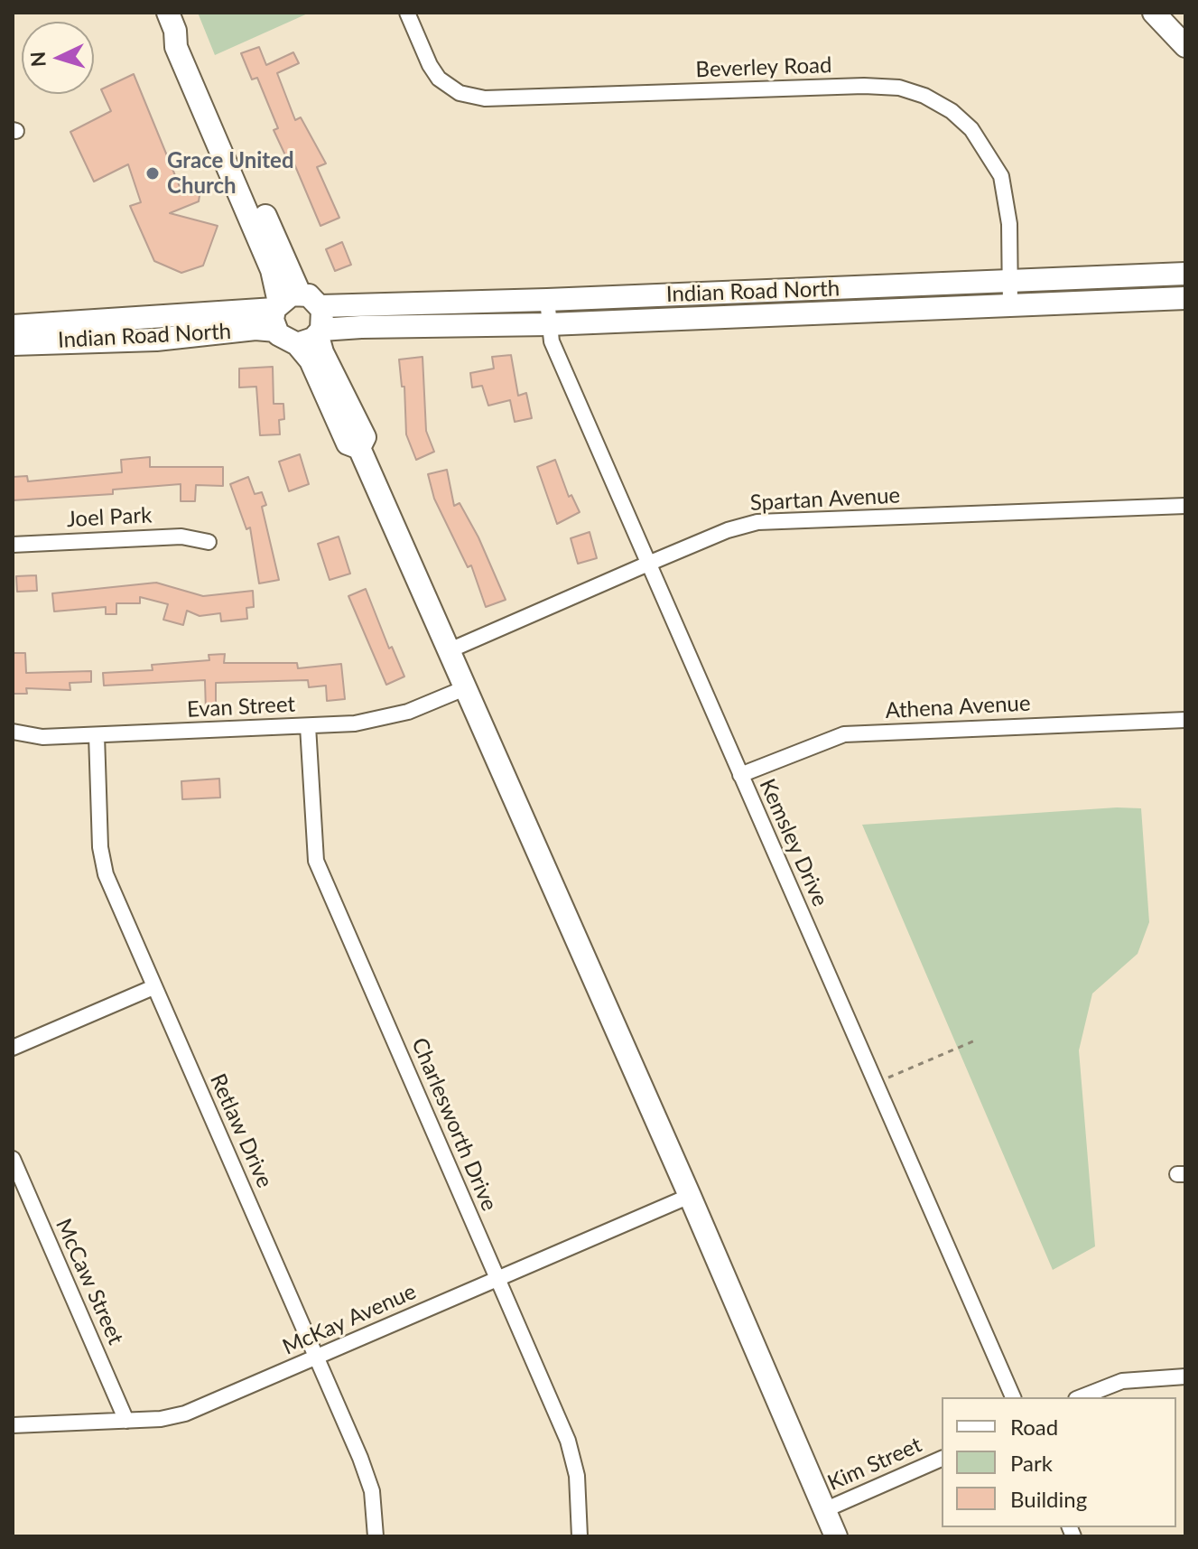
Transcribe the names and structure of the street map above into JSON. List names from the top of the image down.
{
  "streets": {
    "main road": ["Indian Road North"],
    "street": [
      "Beverley Road",
      "Spartan Avenue",
      "Joel Park",
      "Evan Street",
      "Athena Avenue",
      "Kemsley Drive",
      "Charlesworth Drive",
      "Retlaw Drive",
      "McCaw Street",
      "McKay Avenue",
      "Kim Street"
    ]
  },
  "crossings": [
    ["Beverley Road", "Indian Road North"],
    ["Indian Road North", "Kemsley Drive"],
    ["Spartan Avenue", "Kemsley Drive"],
    ["Evan Street", "Charlesworth Drive"],
    ["Evan Street", "Retlaw Drive"],
    ["Athena Avenue", "Kemsley Drive"],
    ["Charlesworth Drive", "McKay Avenue"],
    ["Retlaw Drive", "McKay Avenue"],
    ["McCaw Street", "McKay Avenue"]
  ],
  "places": ["Grace United Church"],
  "legend": ["Road", "Park", "Building"],
  "north": "left"
}
